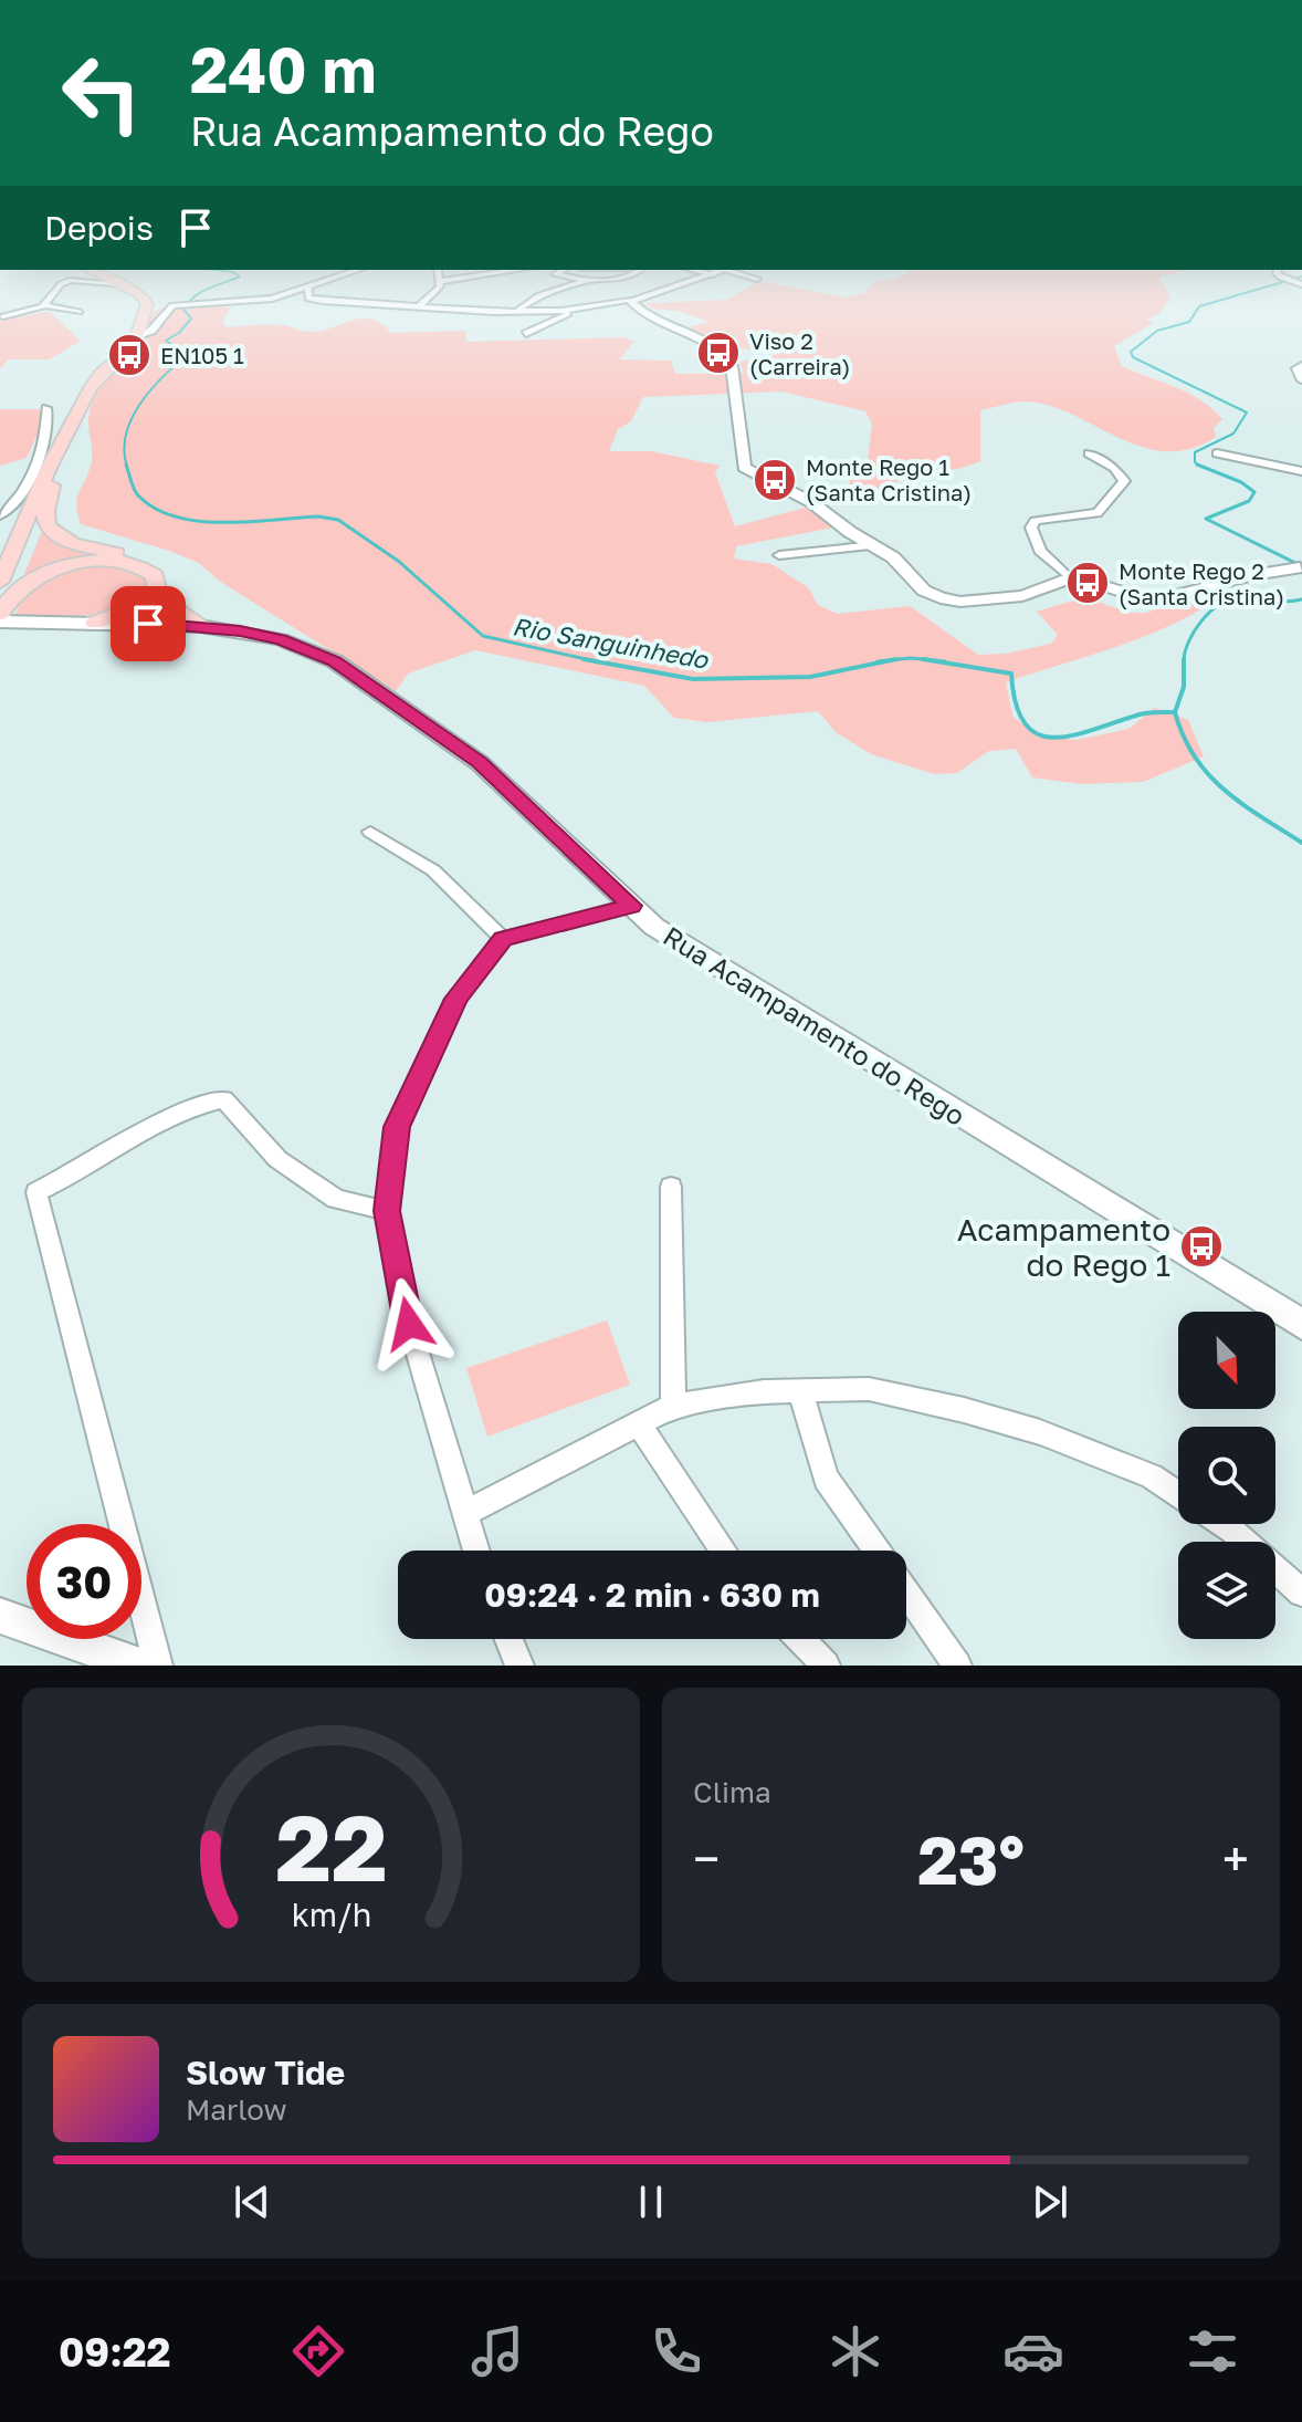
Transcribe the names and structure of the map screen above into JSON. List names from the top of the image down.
{
  "streets": {
    "main road": ["Rua Acampamento do Rego"]
  },
  "water": ["Rio Sanguinhedo"],
  "places": {
    "bus stop": [
      "Viso 2 (Carreira)",
      "EN105 1",
      "Monte Rego 1 (Santa Cristina)",
      "Monte Rego 2 (Santa Cristina)",
      "Acampamento do Rego 1"
    ]
  },
  "north": "bottom right",
  "page": {
    "turn": ["240 m", "Rua Acampamento do Rego"],
    "then": "Depois",
    "limit": "30",
    "trip": "09:24 · 2 min · 630 m",
    "tile": "Clima",
    "heat": ["−", "23°", "+"],
    "song": ["Slow Tide", "Marlow"],
    "tabs": "09:22",
    "gauge": ["22", "km/h"]
  }
}
